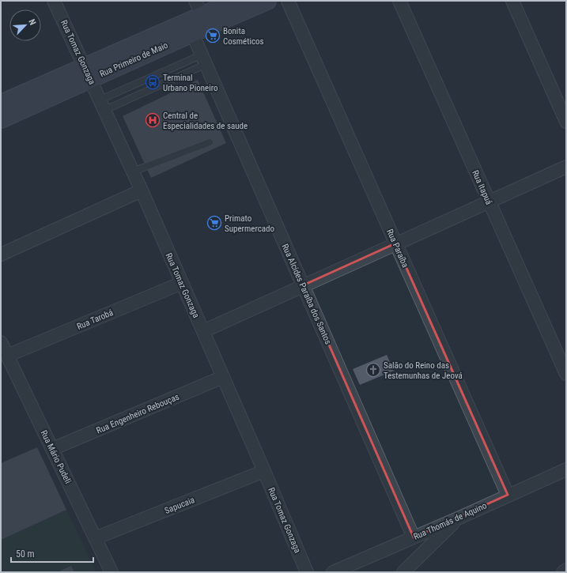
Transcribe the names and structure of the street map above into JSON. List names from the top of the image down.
{
  "streets": {
    "main road": ["Rua Primeiro de Maio"],
    "street": [
      "Rua Tomaz Gonzaga",
      "Rua Itapuá",
      "Rua Paraíba",
      "Rua Alcides Paraíba dos Santos",
      "Rua Tarobá",
      "Rua Engenheiro Rebouças",
      "Rua Mário Pudeli",
      "Sapucaia",
      "Rua Thomás de Aquino"
    ]
  },
  "crossings": [
    ["Rua Tomaz Gonzaga", "Rua Primeiro de Maio"],
    ["Rua Tomaz Gonzaga", "Rua Tarobá"],
    ["Rua Tomaz Gonzaga", "Rua Engenheiro Rebouças"],
    ["Rua Tomaz Gonzaga", "Sapucaia"],
    ["Rua Primeiro de Maio", "Rua Alcides Paraíba dos Santos"],
    ["Rua Paraíba", "Rua Thomás de Aquino"],
    ["Rua Alcides Paraíba dos Santos", "Rua Thomás de Aquino"],
    ["Rua Tarobá", "Rua Mário Pudeli"],
    ["Rua Engenheiro Rebouças", "Rua Mário Pudeli"],
    ["Rua Mário Pudeli", "Sapucaia"]
  ],
  "places": {
    "supermarket": ["Bonita Cosméticos", "Primato Supermercado"],
    "bus stop": ["Terminal Urbano Pioneiro"],
    "hospital": ["Central de Especialidades de saude"],
    "church": ["Salão do Reino das Testemunhas de Jeová"]
  },
  "scale_bar": "50 m",
  "north": "top right"
}
